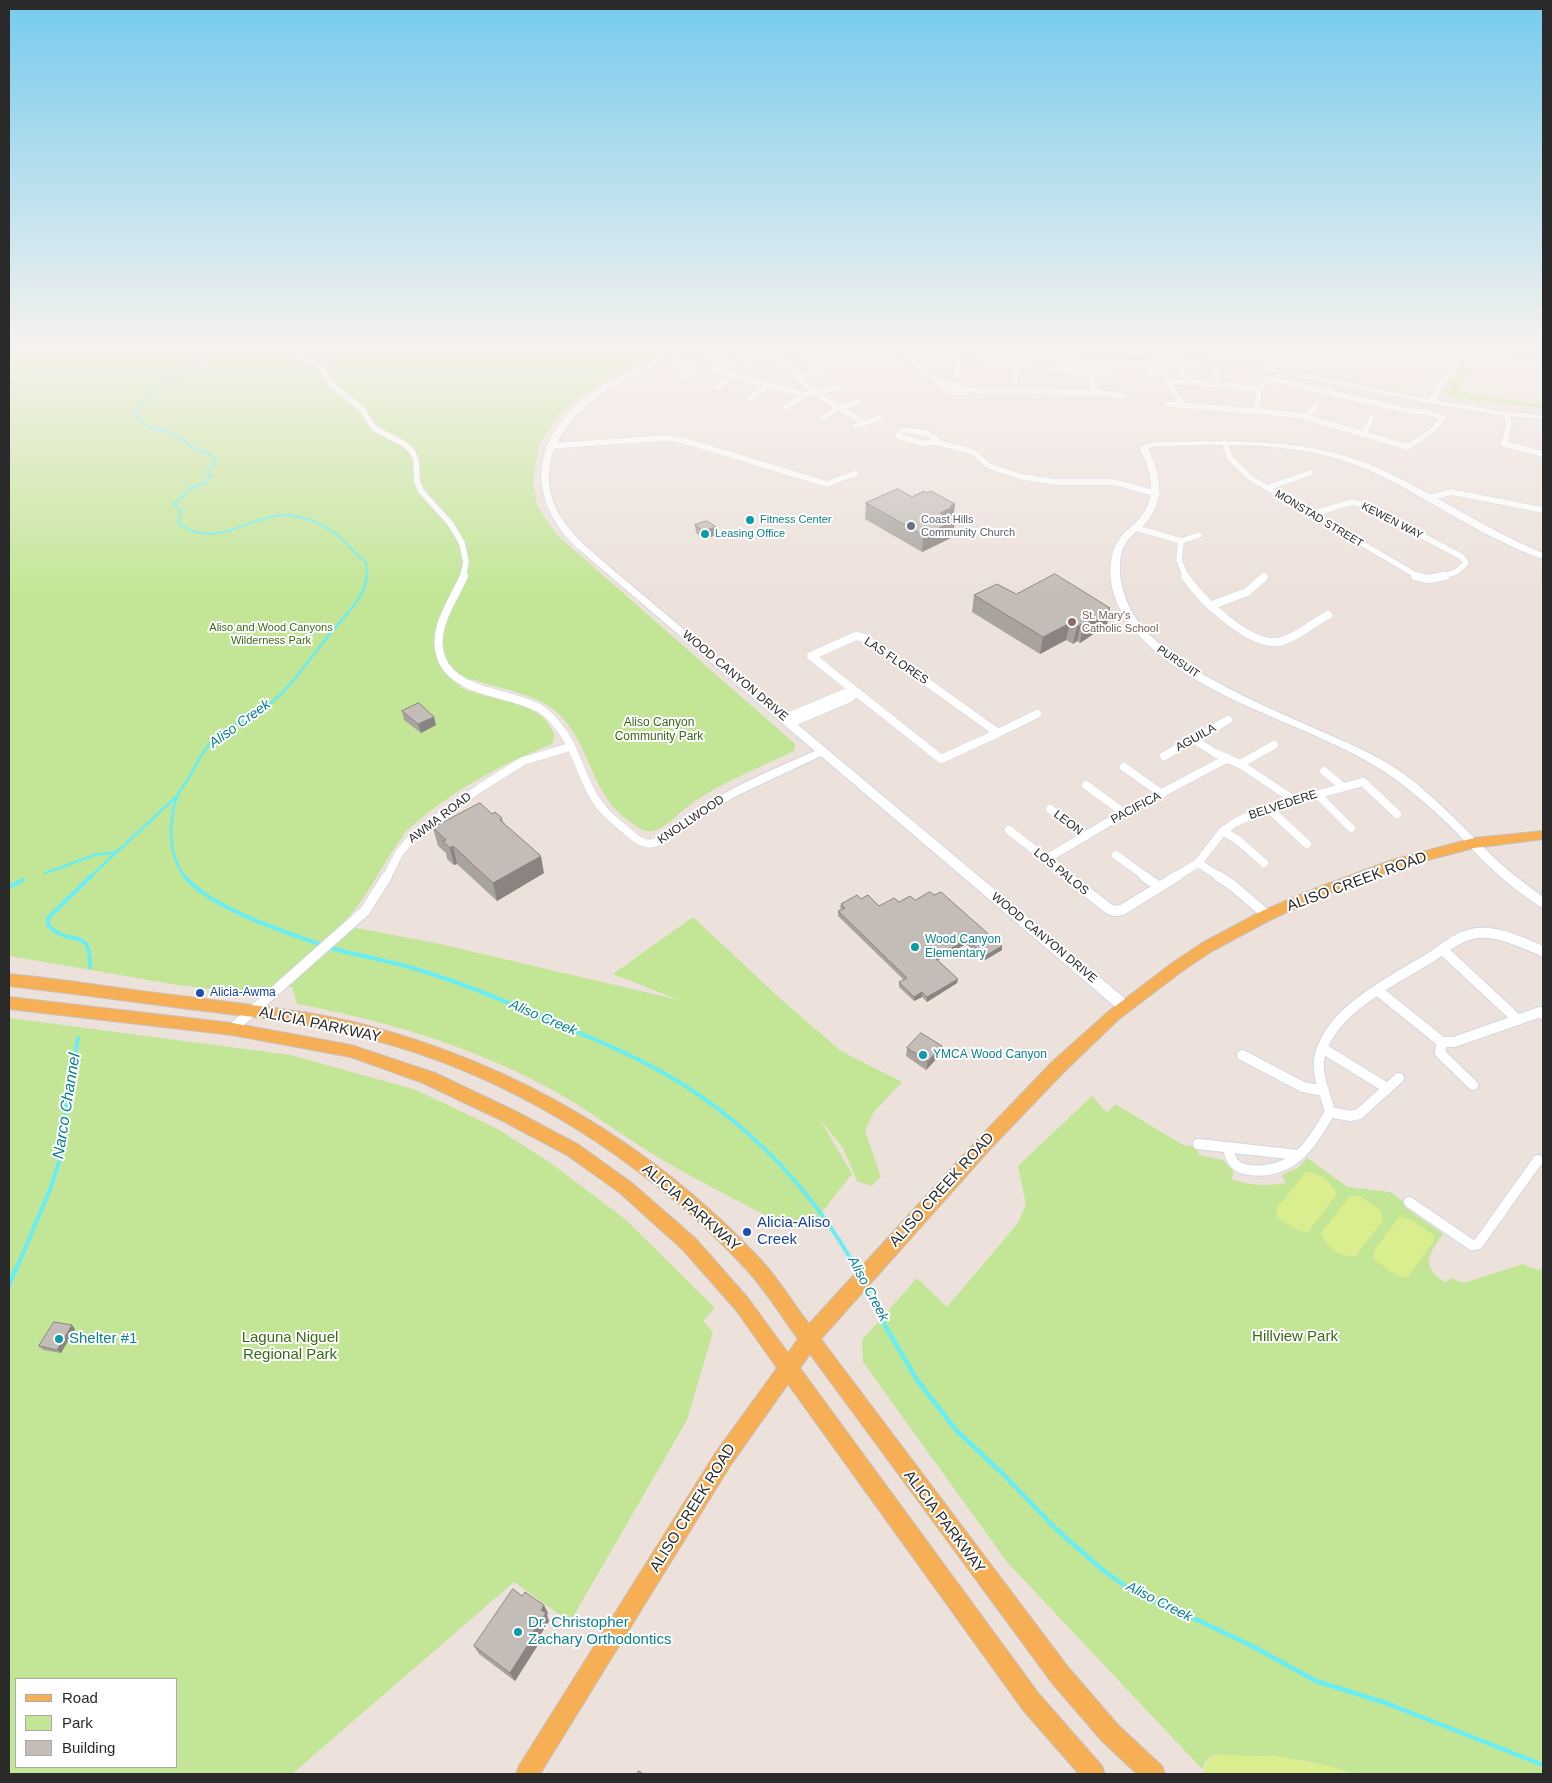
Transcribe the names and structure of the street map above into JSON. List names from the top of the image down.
{
  "streets": {
    "main road": [
      "PURSUIT",
      "WOOD CANYON DRIVE",
      "KNOLLWOOD",
      "ALISO CREEK ROAD",
      "ALICIA PARKWAY"
    ],
    "street": [
      "MONSTAD STREET",
      "KEWEN WAY",
      "LAS FLORES",
      "AGUILA",
      "BELVEDERE",
      "PACIFICA",
      "AWMA ROAD",
      "LEON",
      "LOS PALOS"
    ]
  },
  "crossings": [
    ["MONSTAD STREET", "KEWEN WAY"],
    ["PURSUIT", "ALISO CREEK ROAD"],
    ["WOOD CANYON DRIVE", "KNOLLWOOD"],
    ["WOOD CANYON DRIVE", "ALISO CREEK ROAD"],
    ["BELVEDERE", "LOS PALOS"],
    ["PACIFICA", "LEON"],
    ["PACIFICA", "LOS PALOS"],
    ["AWMA ROAD", "KNOLLWOOD"],
    ["AWMA ROAD", "ALICIA PARKWAY"],
    ["ALISO CREEK ROAD", "ALICIA PARKWAY"]
  ],
  "water": ["Aliso Creek", "Narco Channel"],
  "parks": [
    "Aliso and Wood Canyons Wilderness Park",
    "Aliso Canyon Community Park",
    "Hillview Park",
    "Laguna Niguel Regional Park"
  ],
  "places": [
    "Fitness Center",
    "Coast Hills Community Church",
    "Leasing Office",
    "St. Mary's Catholic School",
    "Wood Canyon Elementary",
    "Alicia-Awma",
    "YMCA Wood Canyon",
    "Alicia-Aliso Creek",
    "Shelter #1",
    "Dr. Christopher Zachary Orthodontics"
  ],
  "legend": ["Road", "Park", "Building"]
}
